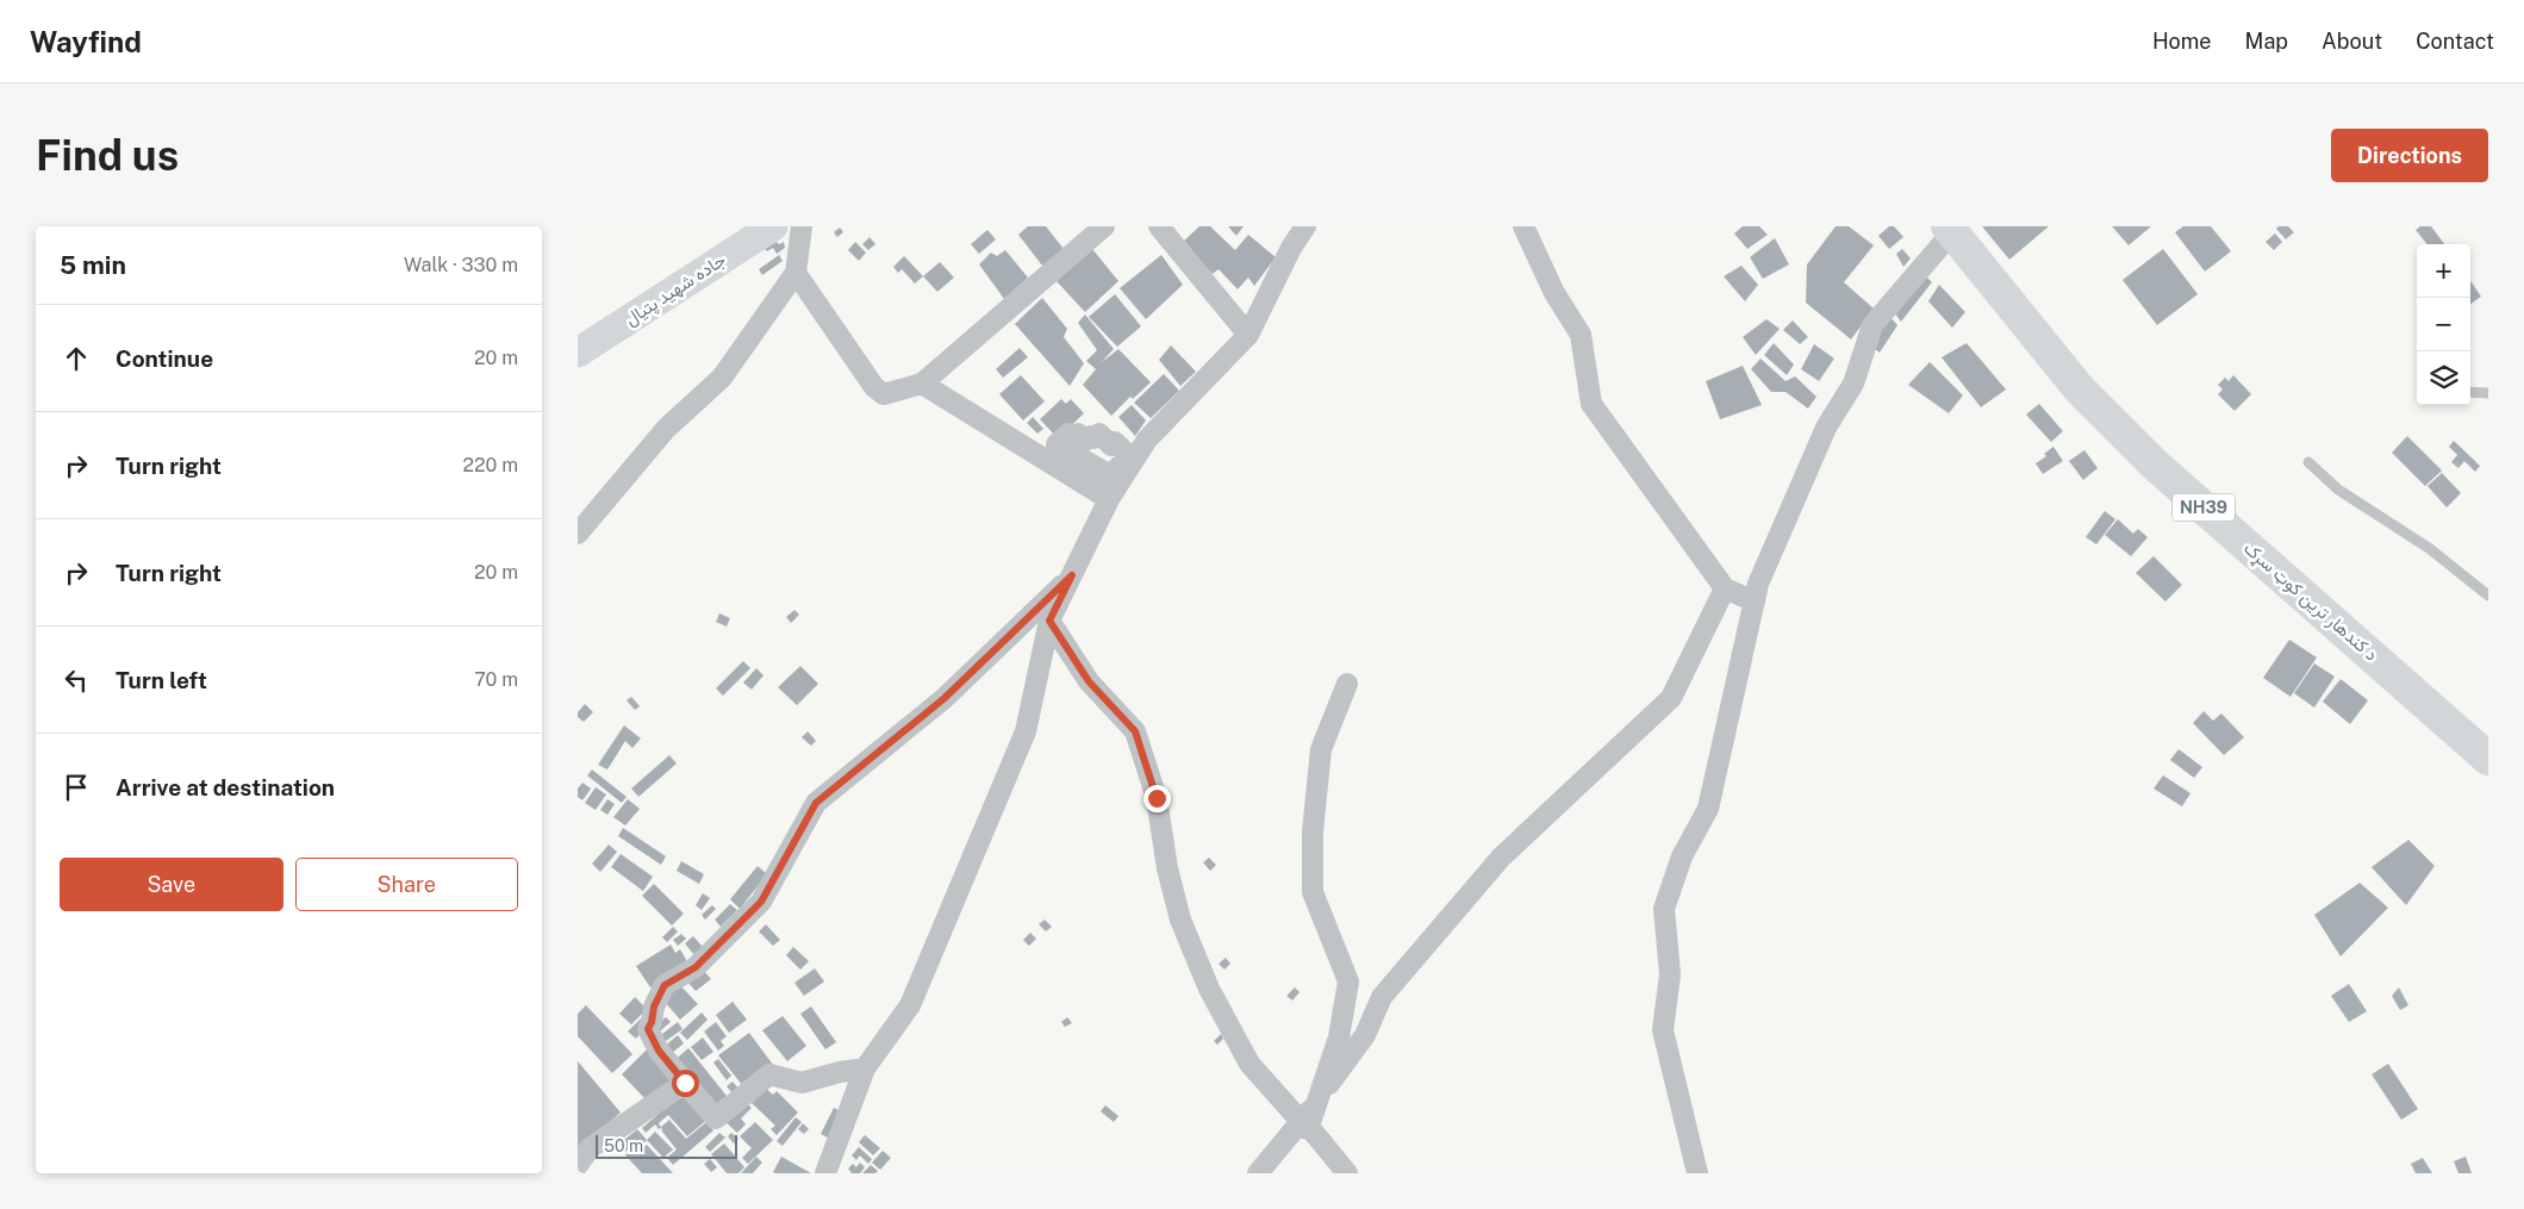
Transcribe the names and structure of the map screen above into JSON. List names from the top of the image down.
{
  "streets": {
    "main road": ["NH39", "د کندهار ترين کوټ سړک"],
    "street": ["جاده شهید پتیال"]
  },
  "scale_bar": "50 m",
  "page": {
    "header": "Wayfind",
    "nav": [
      "Home",
      "Map",
      "About",
      "Contact"
    ],
    "buttons": [
      "Directions",
      ["Save", "Share"]
    ],
    "title": "Find us",
    "heading": ["5 min", "Walk · 330 m"],
    "map_buttons": ["+", "−"],
    "list": [
      ["Continue", "20 m"],
      ["Turn right", "220 m"],
      ["Turn right", "20 m"],
      ["Turn left", "70 m"],
      "Arrive at destination"
    ],
    "scale": "50 m"
  }
}
